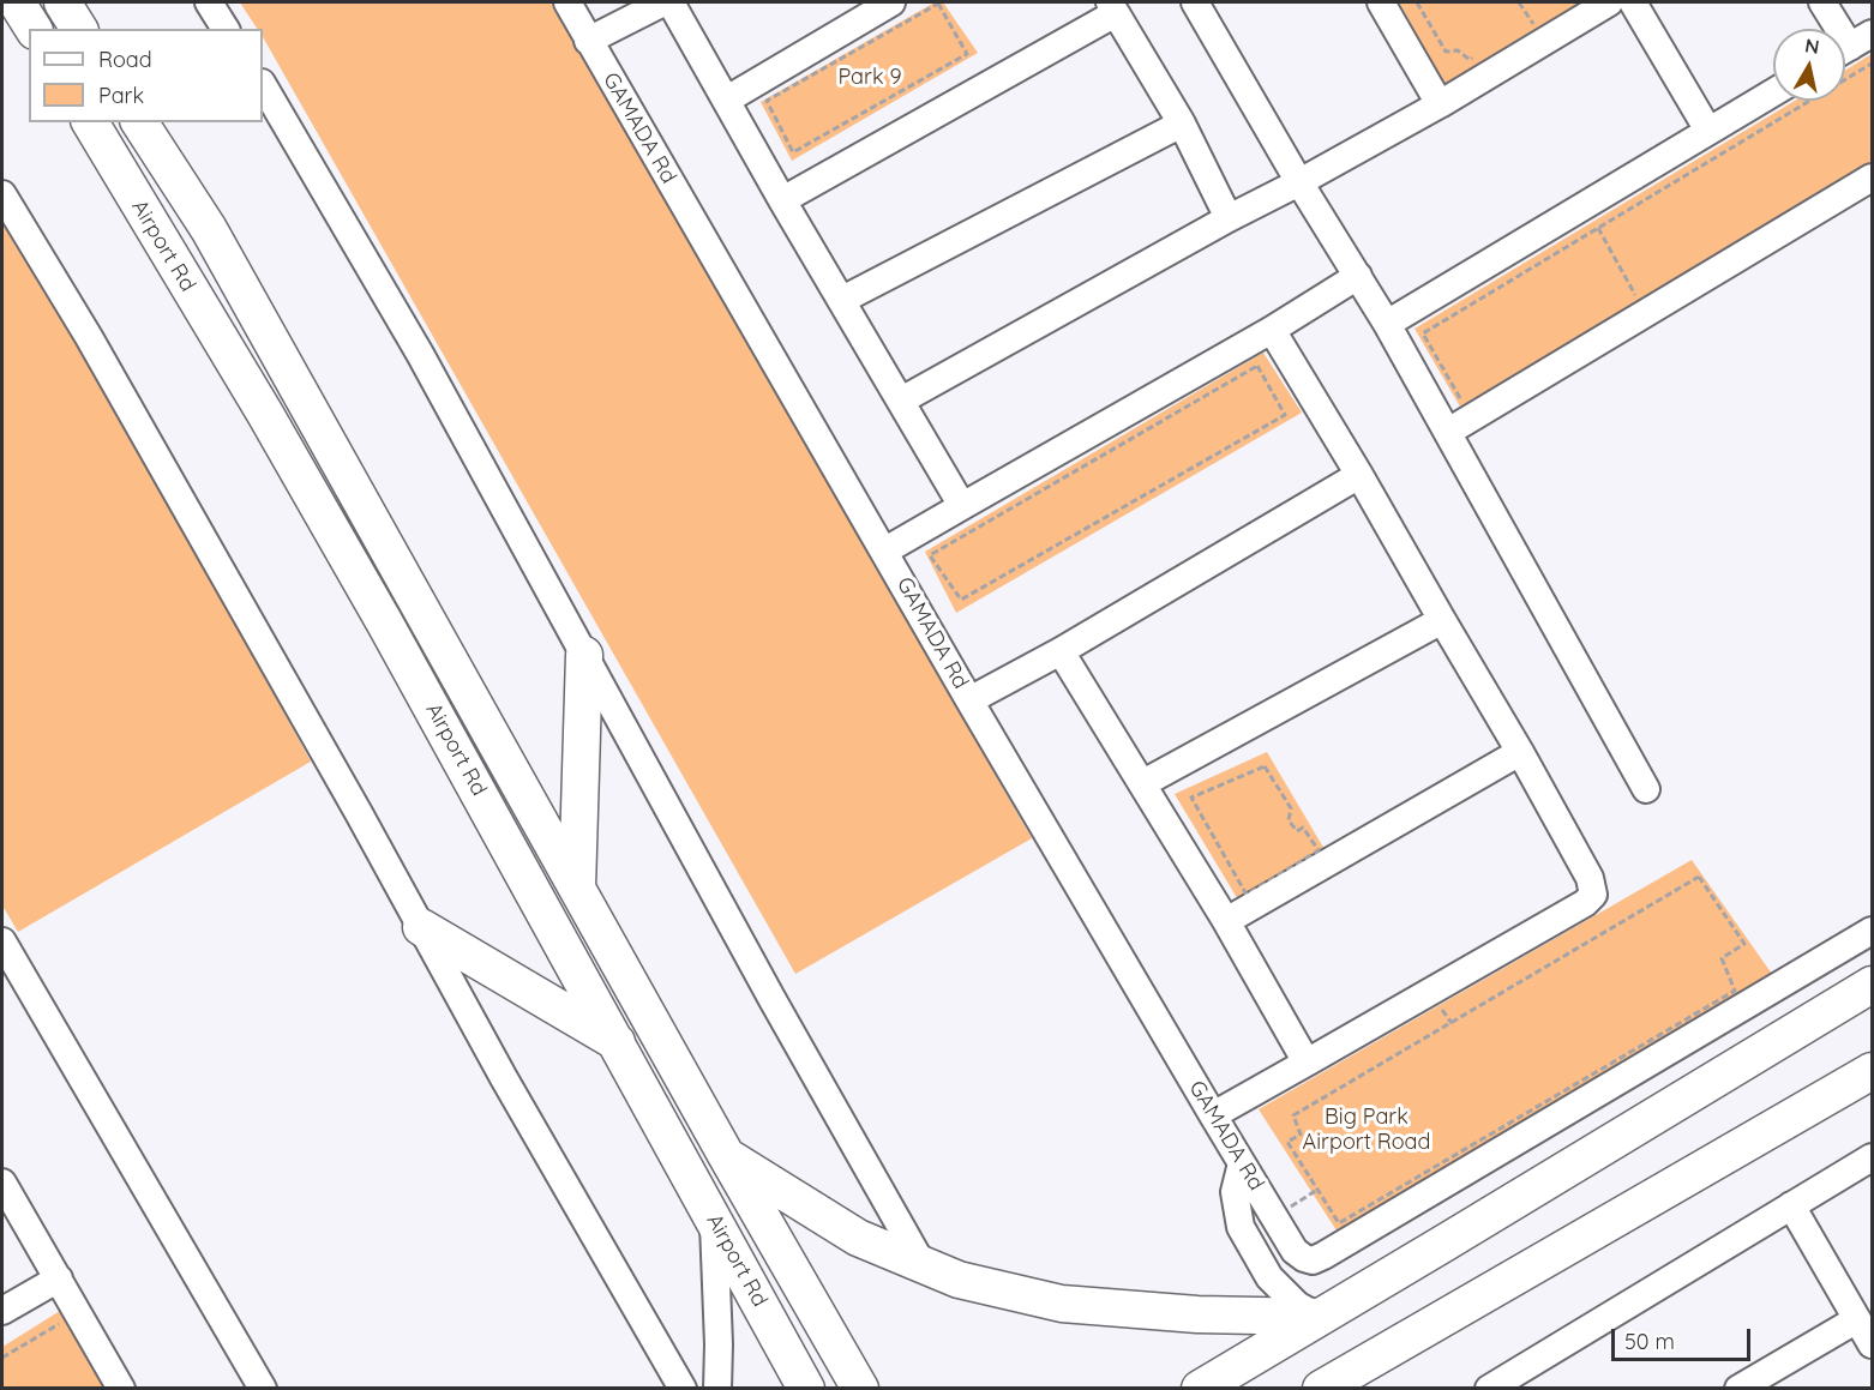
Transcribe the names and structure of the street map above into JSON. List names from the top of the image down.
{
  "streets": {
    "main road": ["Airport Rd"],
    "street": ["GAMADA Rd"]
  },
  "parks": ["Park 9", "Big Park Airport Road"],
  "legend": ["Road", "Park"],
  "scale_bar": "50 m",
  "north": "top"
}
